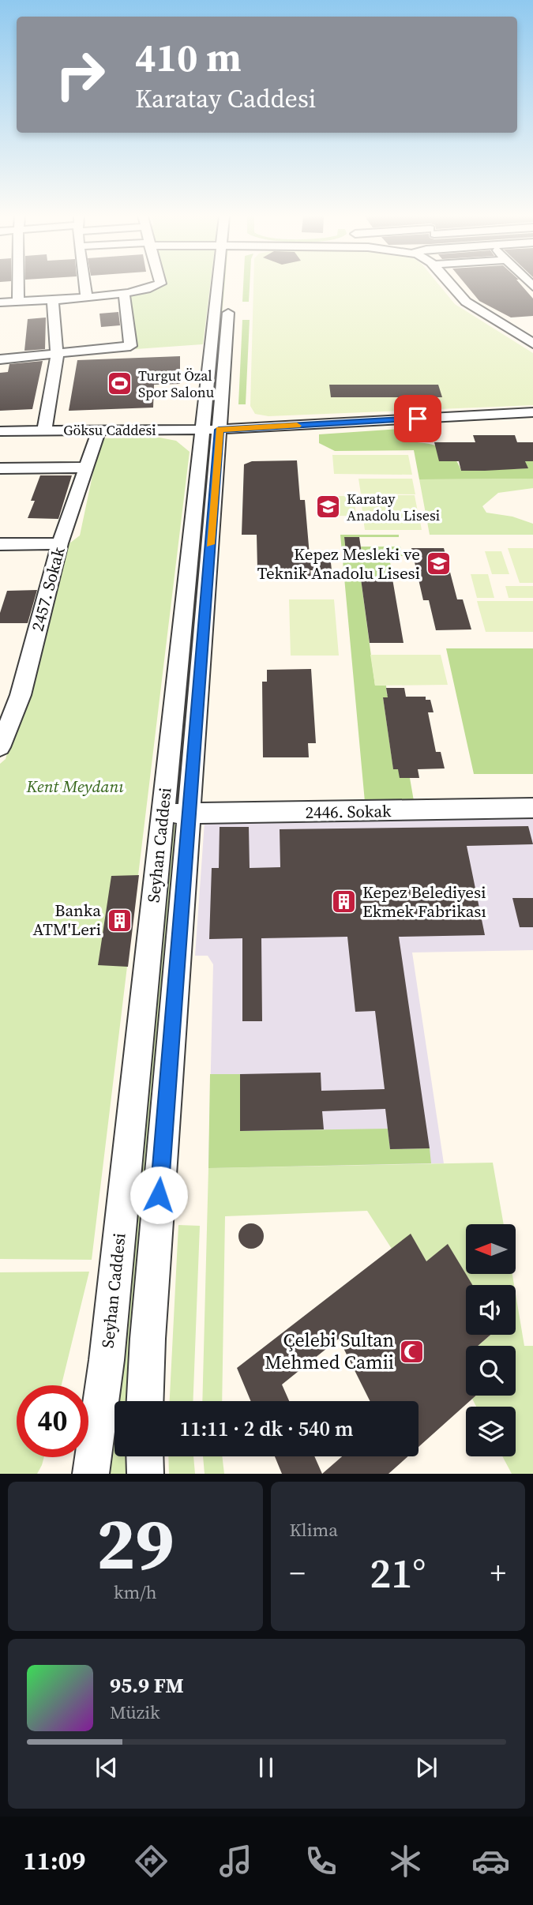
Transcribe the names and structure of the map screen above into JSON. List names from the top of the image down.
{
  "streets": {
    "street": [
      "Göksu Caddesi",
      "2457. Sokak",
      "2446. Sokak",
      "Seyhan Caddesi"
    ]
  },
  "crossings": [
    ["Göksu Caddesi", "2457. Sokak"],
    ["Göksu Caddesi", "Seyhan Caddesi"],
    ["2446. Sokak", "Seyhan Caddesi"]
  ],
  "parks": ["Kent Meydanı"],
  "places": {
    "sports": ["Turgut Özal Spor Salonu"],
    "school or university": ["Karatay Anadolu Lisesi", "Kepez Mesleki ve Teknik Anadolu Lisesi"],
    "building": ["Kepez Belediyesi Ekmek Fabrikası", "Banka ATM'Leri"],
    "mosque": ["Çelebi Sultan Mehmed Camii"]
  },
  "north": "left",
  "page": {
    "turn": ["410 m", "Karatay Caddesi"],
    "limit": "40",
    "trip": "11:11 · 2 dk · 540 m",
    "tile": [
      ["29", "km/h"],
      "Klima"
    ],
    "heat": ["−", "21°", "+"],
    "song": ["95.9 FM", "Müzik"],
    "tabs": "11:09"
  }
}
